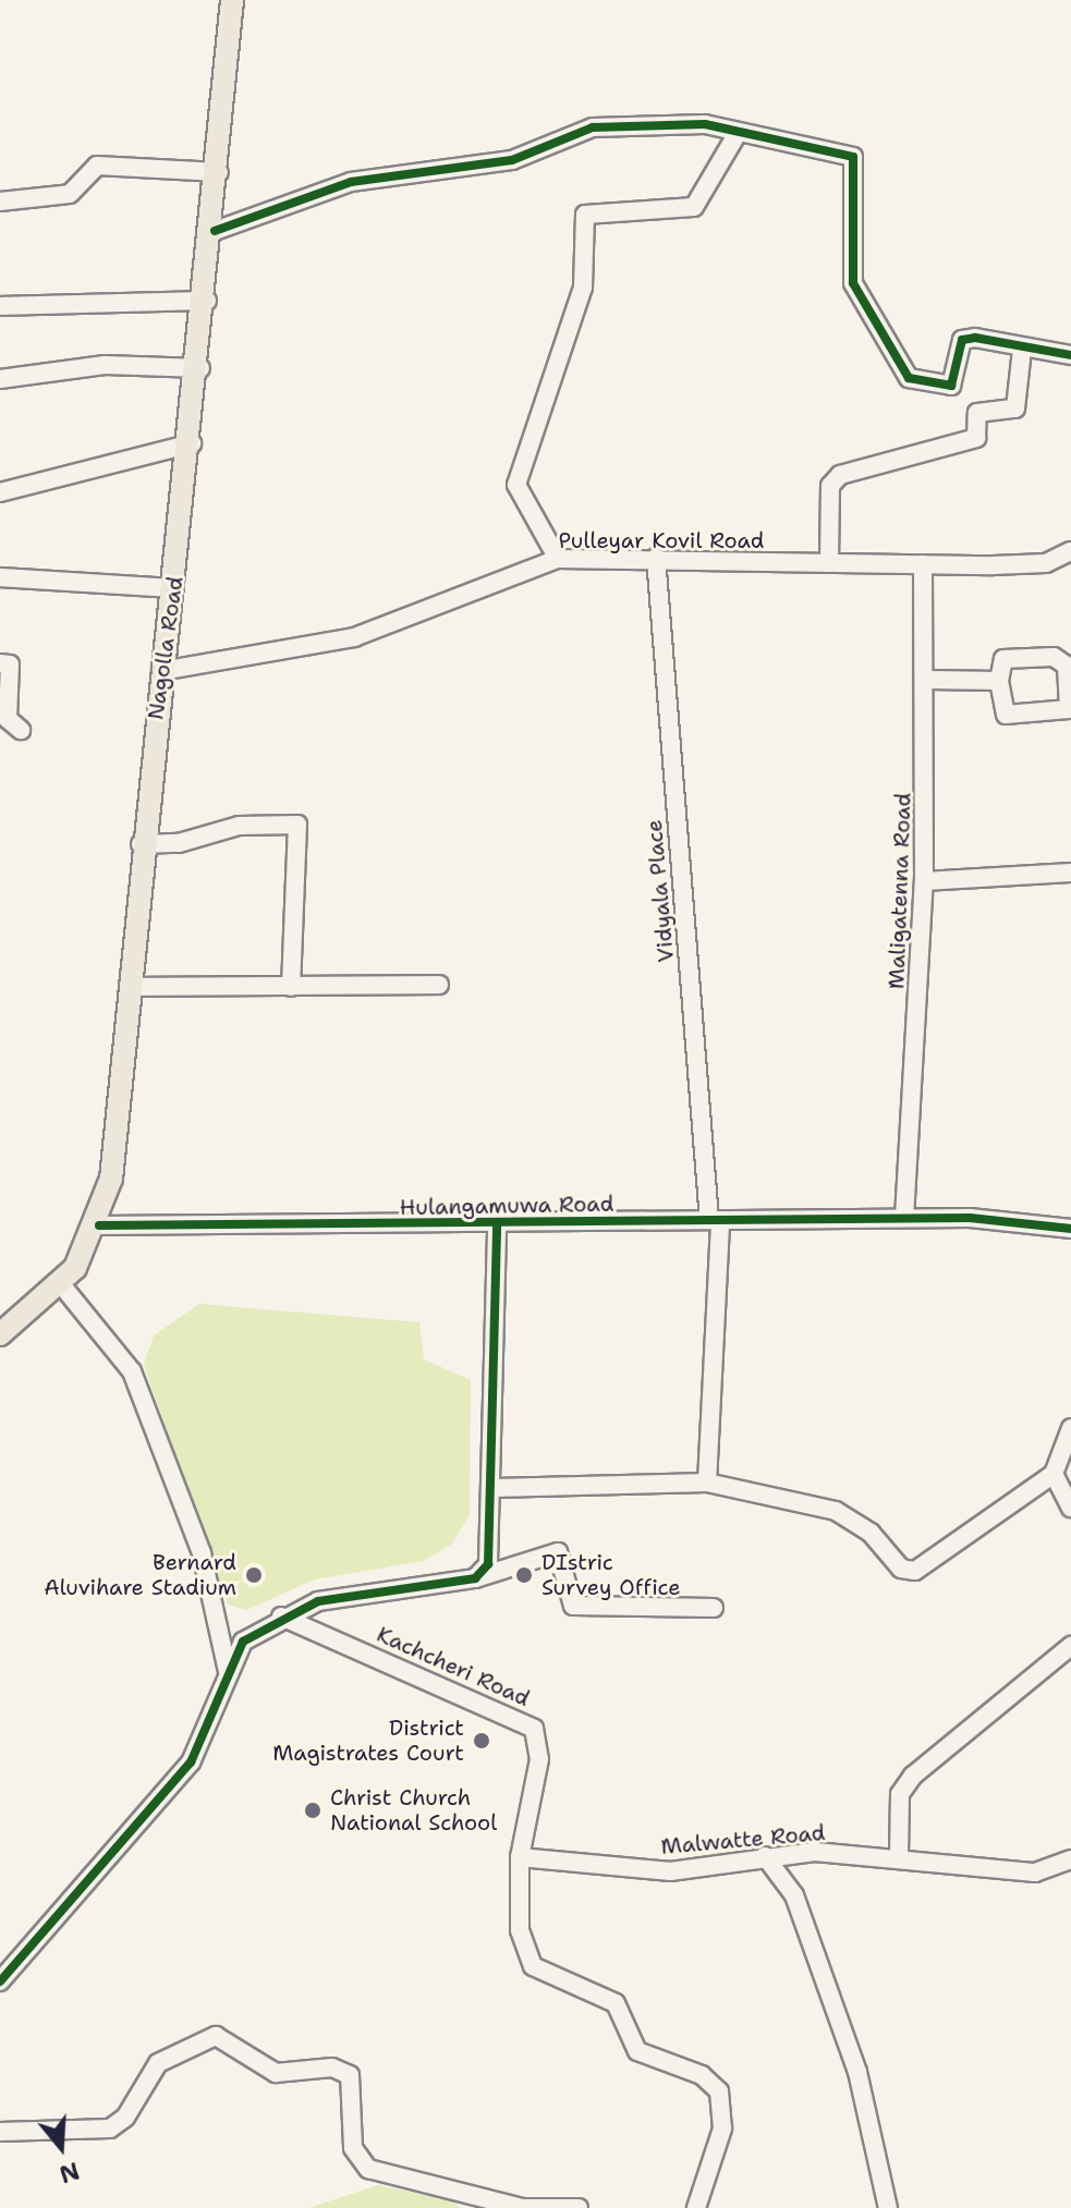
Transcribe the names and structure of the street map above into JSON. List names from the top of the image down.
{
  "streets": {
    "main road": ["Nagolla Road"],
    "street": [
      "Pulleyar Kovil Road",
      "Vidyala Place",
      "Maligatenna Road",
      "Hulangamuwa Road",
      "Kachcheri Road",
      "Malwatte Road"
    ]
  },
  "crossings": [
    ["Pulleyar Kovil Road", "Nagolla Road"],
    ["Pulleyar Kovil Road", "Vidyala Place"],
    ["Pulleyar Kovil Road", "Maligatenna Road"],
    ["Nagolla Road", "Hulangamuwa Road"],
    ["Vidyala Place", "Hulangamuwa Road"],
    ["Maligatenna Road", "Hulangamuwa Road"],
    ["Kachcheri Road", "Malwatte Road"]
  ],
  "places": [
    "Bernard Aluvihare Stadium",
    "DIstric Survey Office",
    "District Magistrates Court",
    "Christ Church National School"
  ],
  "north": "bottom"
}
